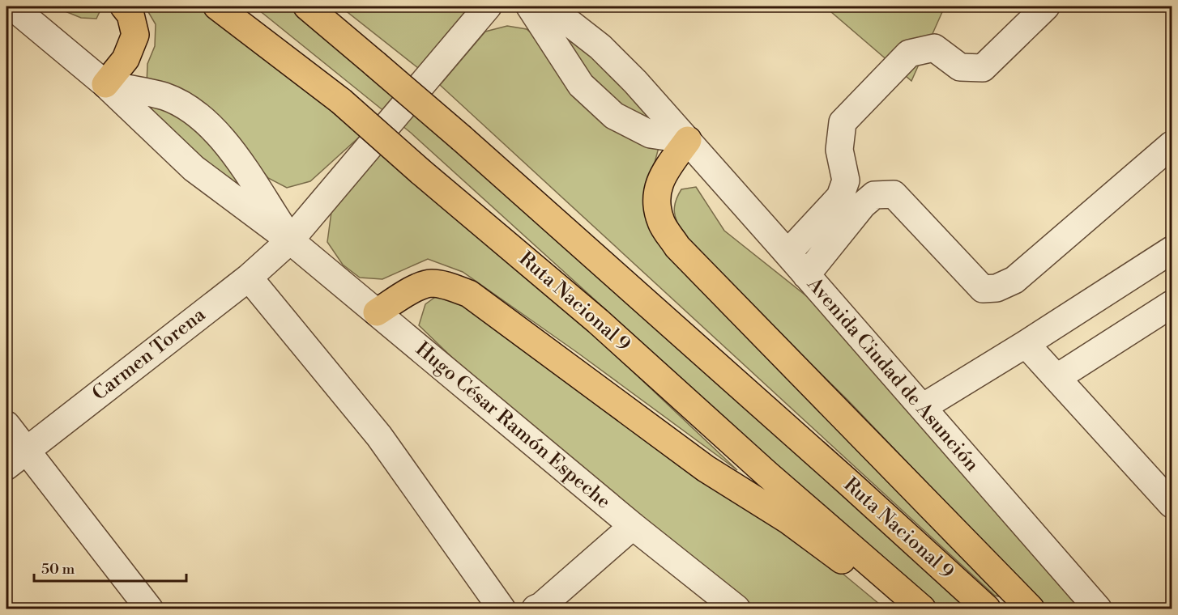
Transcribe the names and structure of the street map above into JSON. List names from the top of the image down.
{
  "streets": {
    "highway": ["Ruta Nacional 9"],
    "street": ["Carmen Torena", "Avenida Ciudad de Asunción", "Hugo César Ramón Espeche"]
  },
  "crossings": [
    ["Carmen Torena", "Hugo César Ramón Espeche"]
  ],
  "scale_bar": "50 m"
}
